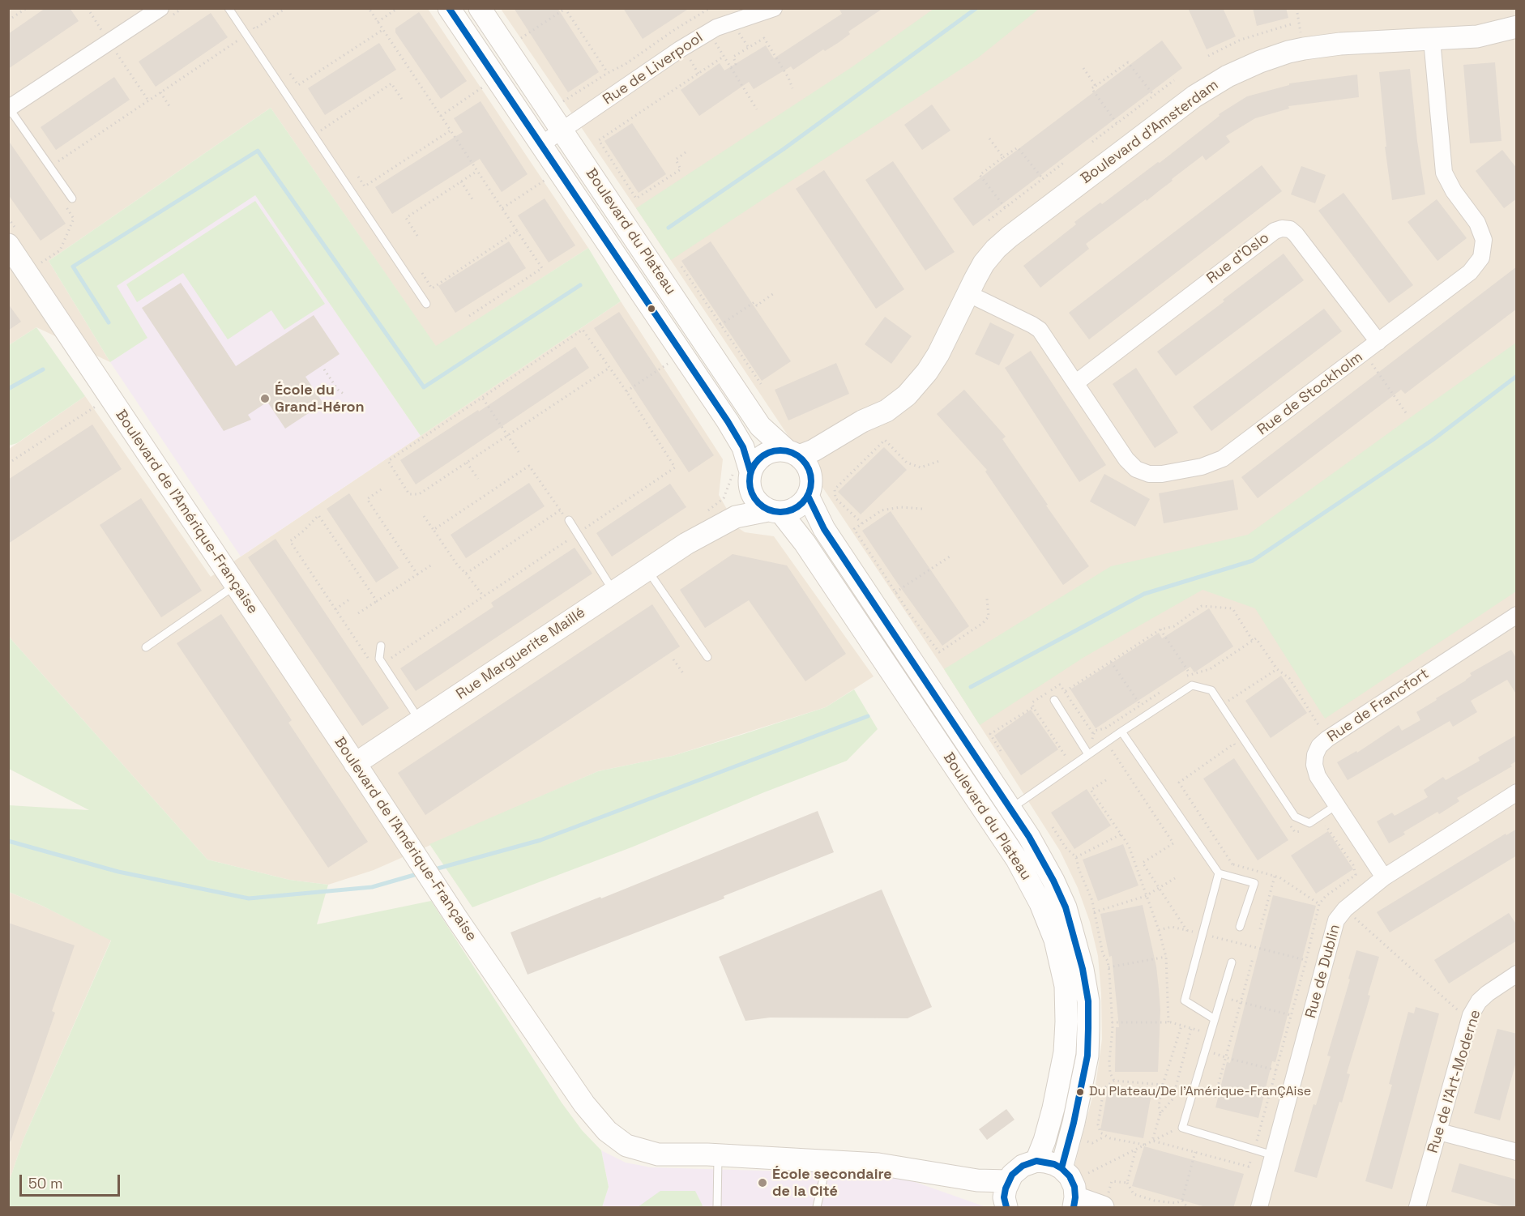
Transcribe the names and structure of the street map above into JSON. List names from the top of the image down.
{
  "streets": {
    "street": [
      "Rue de Liverpool",
      "Boulevard d'Amsterdam",
      "Boulevard du Plateau",
      "Rue d'Oslo",
      "Rue de Stockholm",
      "Boulevard de l'Amérique-Française",
      "Rue Marguerite Maillé",
      "Rue de Francfort",
      "Rue de Dublin",
      "Rue de l'Art-Moderne"
    ]
  },
  "crossings": [
    ["Rue de Liverpool", "Boulevard du Plateau"],
    ["Boulevard d'Amsterdam", "Boulevard du Plateau"],
    ["Boulevard d'Amsterdam", "Rue de Stockholm"],
    ["Boulevard d'Amsterdam", "Rue Marguerite Maillé"],
    ["Boulevard du Plateau", "Rue Marguerite Maillé"],
    ["Rue d'Oslo", "Rue de Stockholm"],
    ["Boulevard de l'Amérique-Française", "Rue Marguerite Maillé"],
    ["Rue de Francfort", "Rue de Dublin"]
  ],
  "places": ["École du Grand-Héron", "Du Plateau/De l'Amérique-FranÇAise", "École secondaire de la Cité"],
  "scale_bar": "50 m"
}
